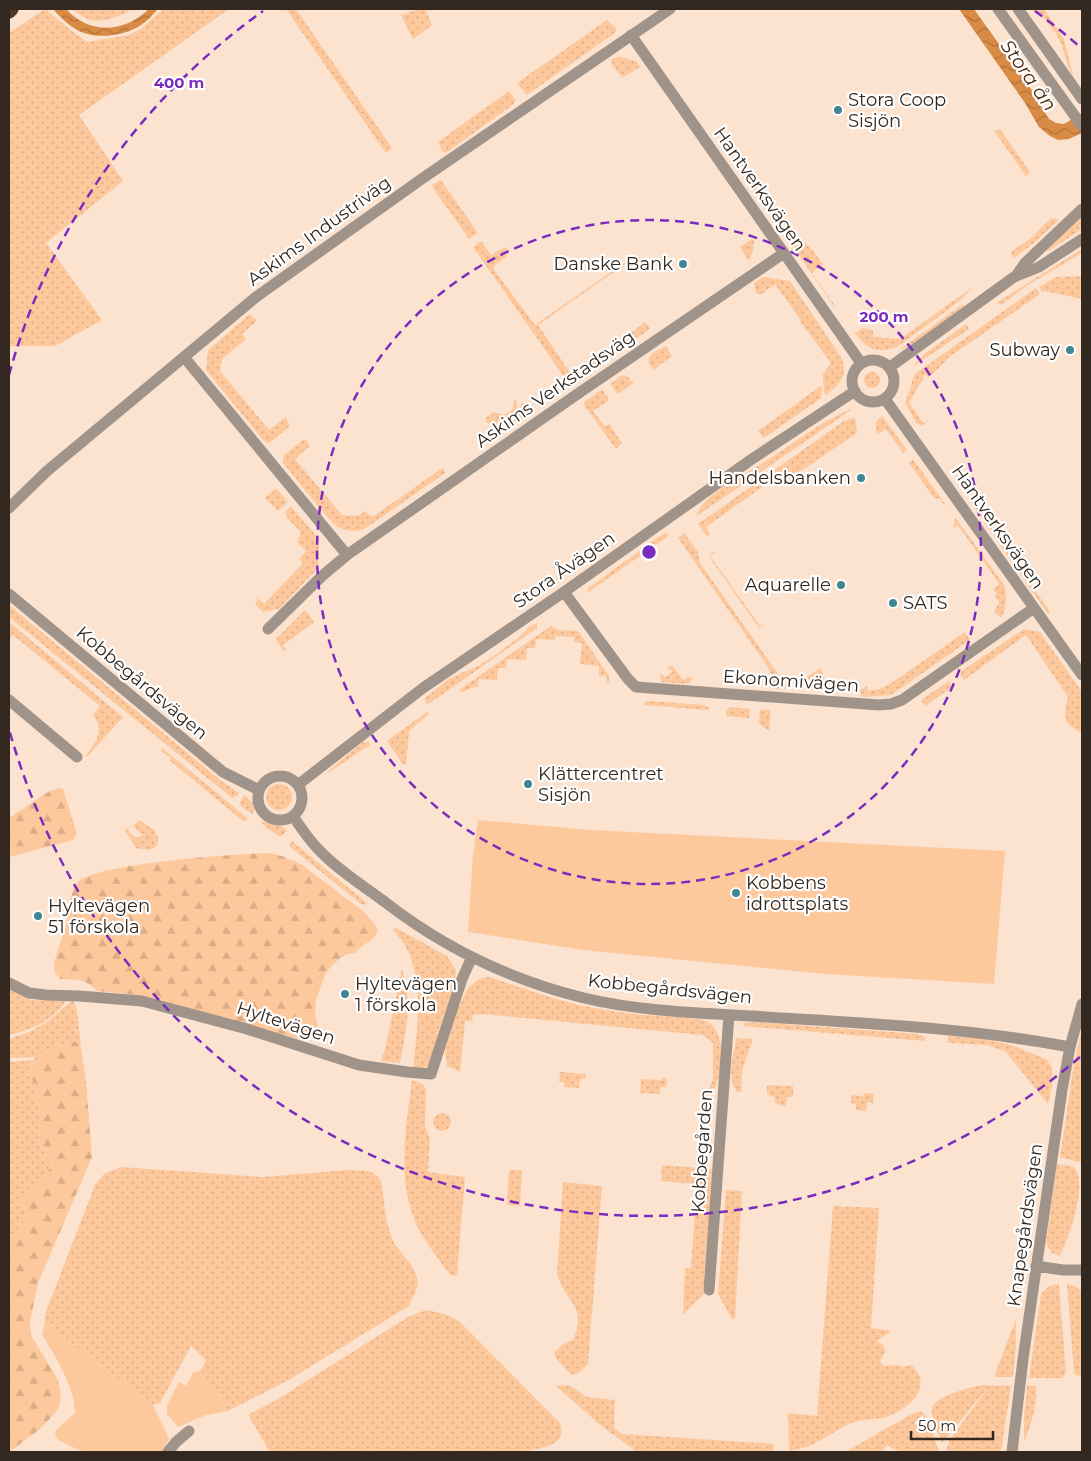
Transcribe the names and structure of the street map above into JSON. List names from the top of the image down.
{
  "streets": {
    "street": [
      "Hantverksvägen",
      "Askims Industriväg",
      "Askims Verkstadsväg",
      "Stora Åvägen",
      "Ekonomivägen",
      "Kobbegårdsvägen",
      "Hyltevägen",
      "Kobbegården",
      "Knapegårdsvägen"
    ]
  },
  "crossings": [
    ["Hantverksvägen", "Askims Industriväg"],
    ["Hantverksvägen", "Askims Verkstadsväg"],
    ["Hantverksvägen", "Stora Åvägen"],
    ["Hantverksvägen", "Ekonomivägen"],
    ["Stora Åvägen", "Ekonomivägen"],
    ["Stora Åvägen", "Kobbegårdsvägen"],
    ["Kobbegårdsvägen", "Hyltevägen"],
    ["Kobbegårdsvägen", "Kobbegården"],
    ["Kobbegårdsvägen", "Knapegårdsvägen"]
  ],
  "water": ["Stora ån"],
  "places": [
    "Stora Coop Sisjön",
    "Danske Bank",
    "Subway",
    "Handelsbanken",
    "Aquarelle",
    "SATS",
    "Klättercentret Sisjön",
    "Kobbens idrottsplats",
    "Hyltevägen 51 förskola",
    "Hyltevägen 1 förskola"
  ],
  "scale_bar": "50 m",
  "rings": ["400 m", "200 m"]
}
